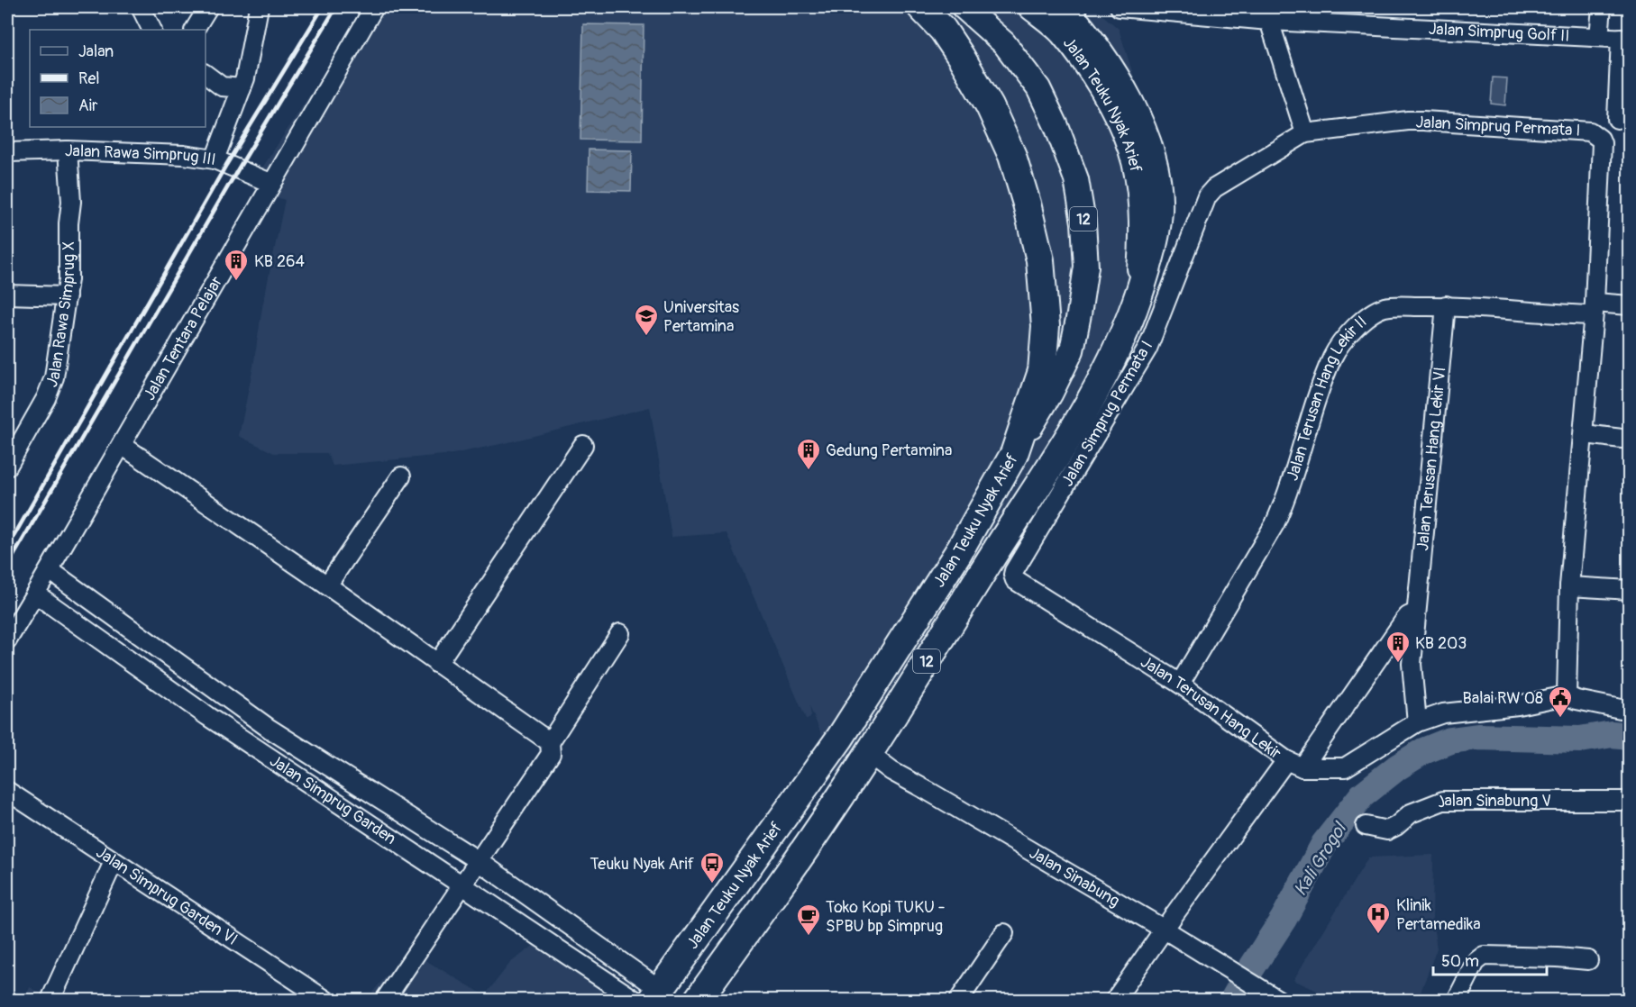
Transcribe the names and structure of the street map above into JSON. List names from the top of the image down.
{
  "streets": {
    "highway": ["Jalan Teuku Nyak Arief", "12"],
    "street": [
      "Jalan Simprug Golf II",
      "Jalan Simprug Permata I",
      "Jalan Rawa Simprug III",
      "Jalan Rawa Simprug X",
      "Jalan Tentara Pelajar",
      "Jalan Terusan Hang Lekir II",
      "Jalan Terusan Hang Lekir VI",
      "Jalan Terusan Hang Lekir",
      "Jalan Simprug Garden",
      "Jalan Sinabung V",
      "Jalan Sinabung",
      "Jalan Simprug Garden VI"
    ]
  },
  "crossings": [
    ["Jalan Teuku Nyak Arief", "Jalan Simprug Garden"],
    ["Jalan Teuku Nyak Arief", "Jalan Sinabung"],
    ["Jalan Simprug Permata I", "Jalan Terusan Hang Lekir II"],
    ["Jalan Simprug Permata I", "Jalan Terusan Hang Lekir"],
    ["Jalan Rawa Simprug III", "Jalan Rawa Simprug X"],
    ["Jalan Rawa Simprug III", "Jalan Tentara Pelajar"],
    ["Jalan Tentara Pelajar", "Jalan Simprug Garden"],
    ["Jalan Terusan Hang Lekir II", "Jalan Terusan Hang Lekir VI"],
    ["Jalan Terusan Hang Lekir II", "Jalan Terusan Hang Lekir"],
    ["Jalan Terusan Hang Lekir", "Jalan Sinabung"]
  ],
  "water": ["Kali Grogol"],
  "places": {
    "building": ["KB 264", "Gedung Pertamina", "KB 203"],
    "school or university": ["Universitas Pertamina"],
    "public building": ["Balai RW 08"],
    "bus stop": ["Teuku Nyak Arif"],
    "hospital": ["Klinik Pertamedika"],
    "cafe": ["Toko Kopi TUKU - SPBU bp Simprug"]
  },
  "legend": ["Jalan", "Rel", "Air"],
  "scale_bar": "50 m"
}
